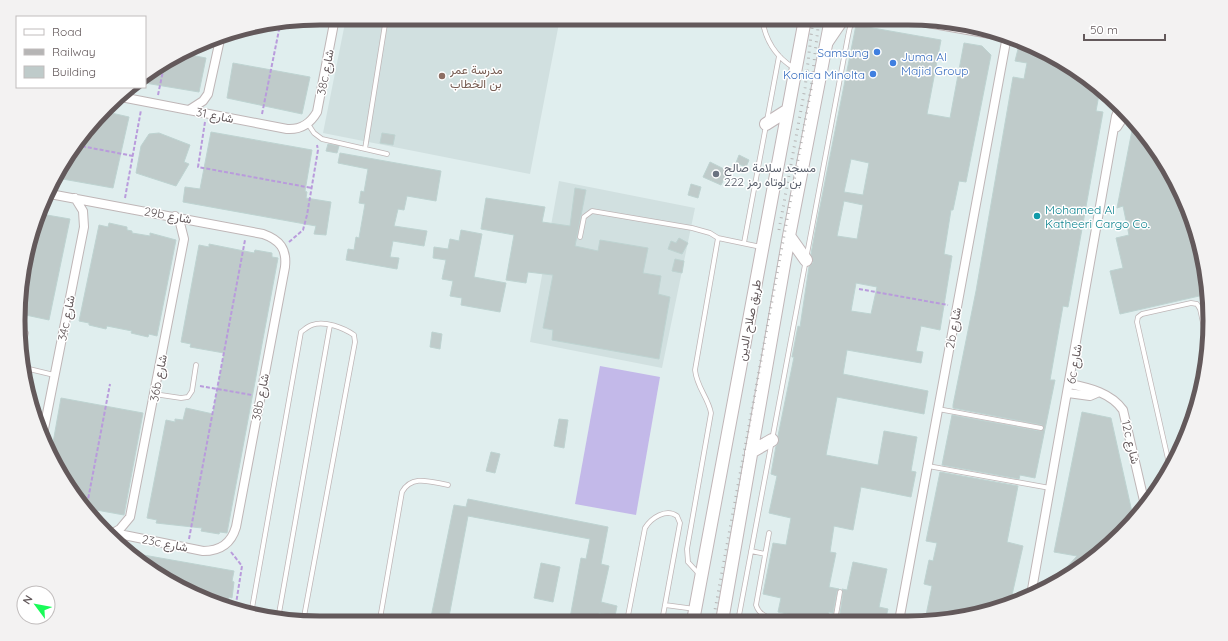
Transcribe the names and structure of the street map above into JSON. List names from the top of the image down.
{
  "streets": {
    "main road": ["طريق صلاح الدين"],
    "street": [
      "38c شارع",
      "شارع 31",
      "29b شارع",
      "34c شارع",
      "2b شارع",
      "6c شارع",
      "36b شارع",
      "38b شارع",
      "12c شارع",
      "23c شارع"
    ]
  },
  "crossings": [
    ["38c شارع", "شارع 31"],
    ["29b شارع", "34c شارع"],
    ["29b شارع", "36b شارع"],
    ["29b شارع", "38b شارع"],
    ["6c شارع", "12c شارع"],
    ["38b شارع", "23c شارع"]
  ],
  "places": [
    "Samsung",
    "Juma Al Majid Group",
    "Konica Minolta",
    "مدرسة عمر بن الخطاب",
    "مسجد سلامة صالح بن لوتاه رمز 222",
    "Mohamed Al Katheeri Cargo Co."
  ],
  "legend": ["Road", "Railway", "Building"],
  "scale_bar": "50 m",
  "north": "top left"
}
